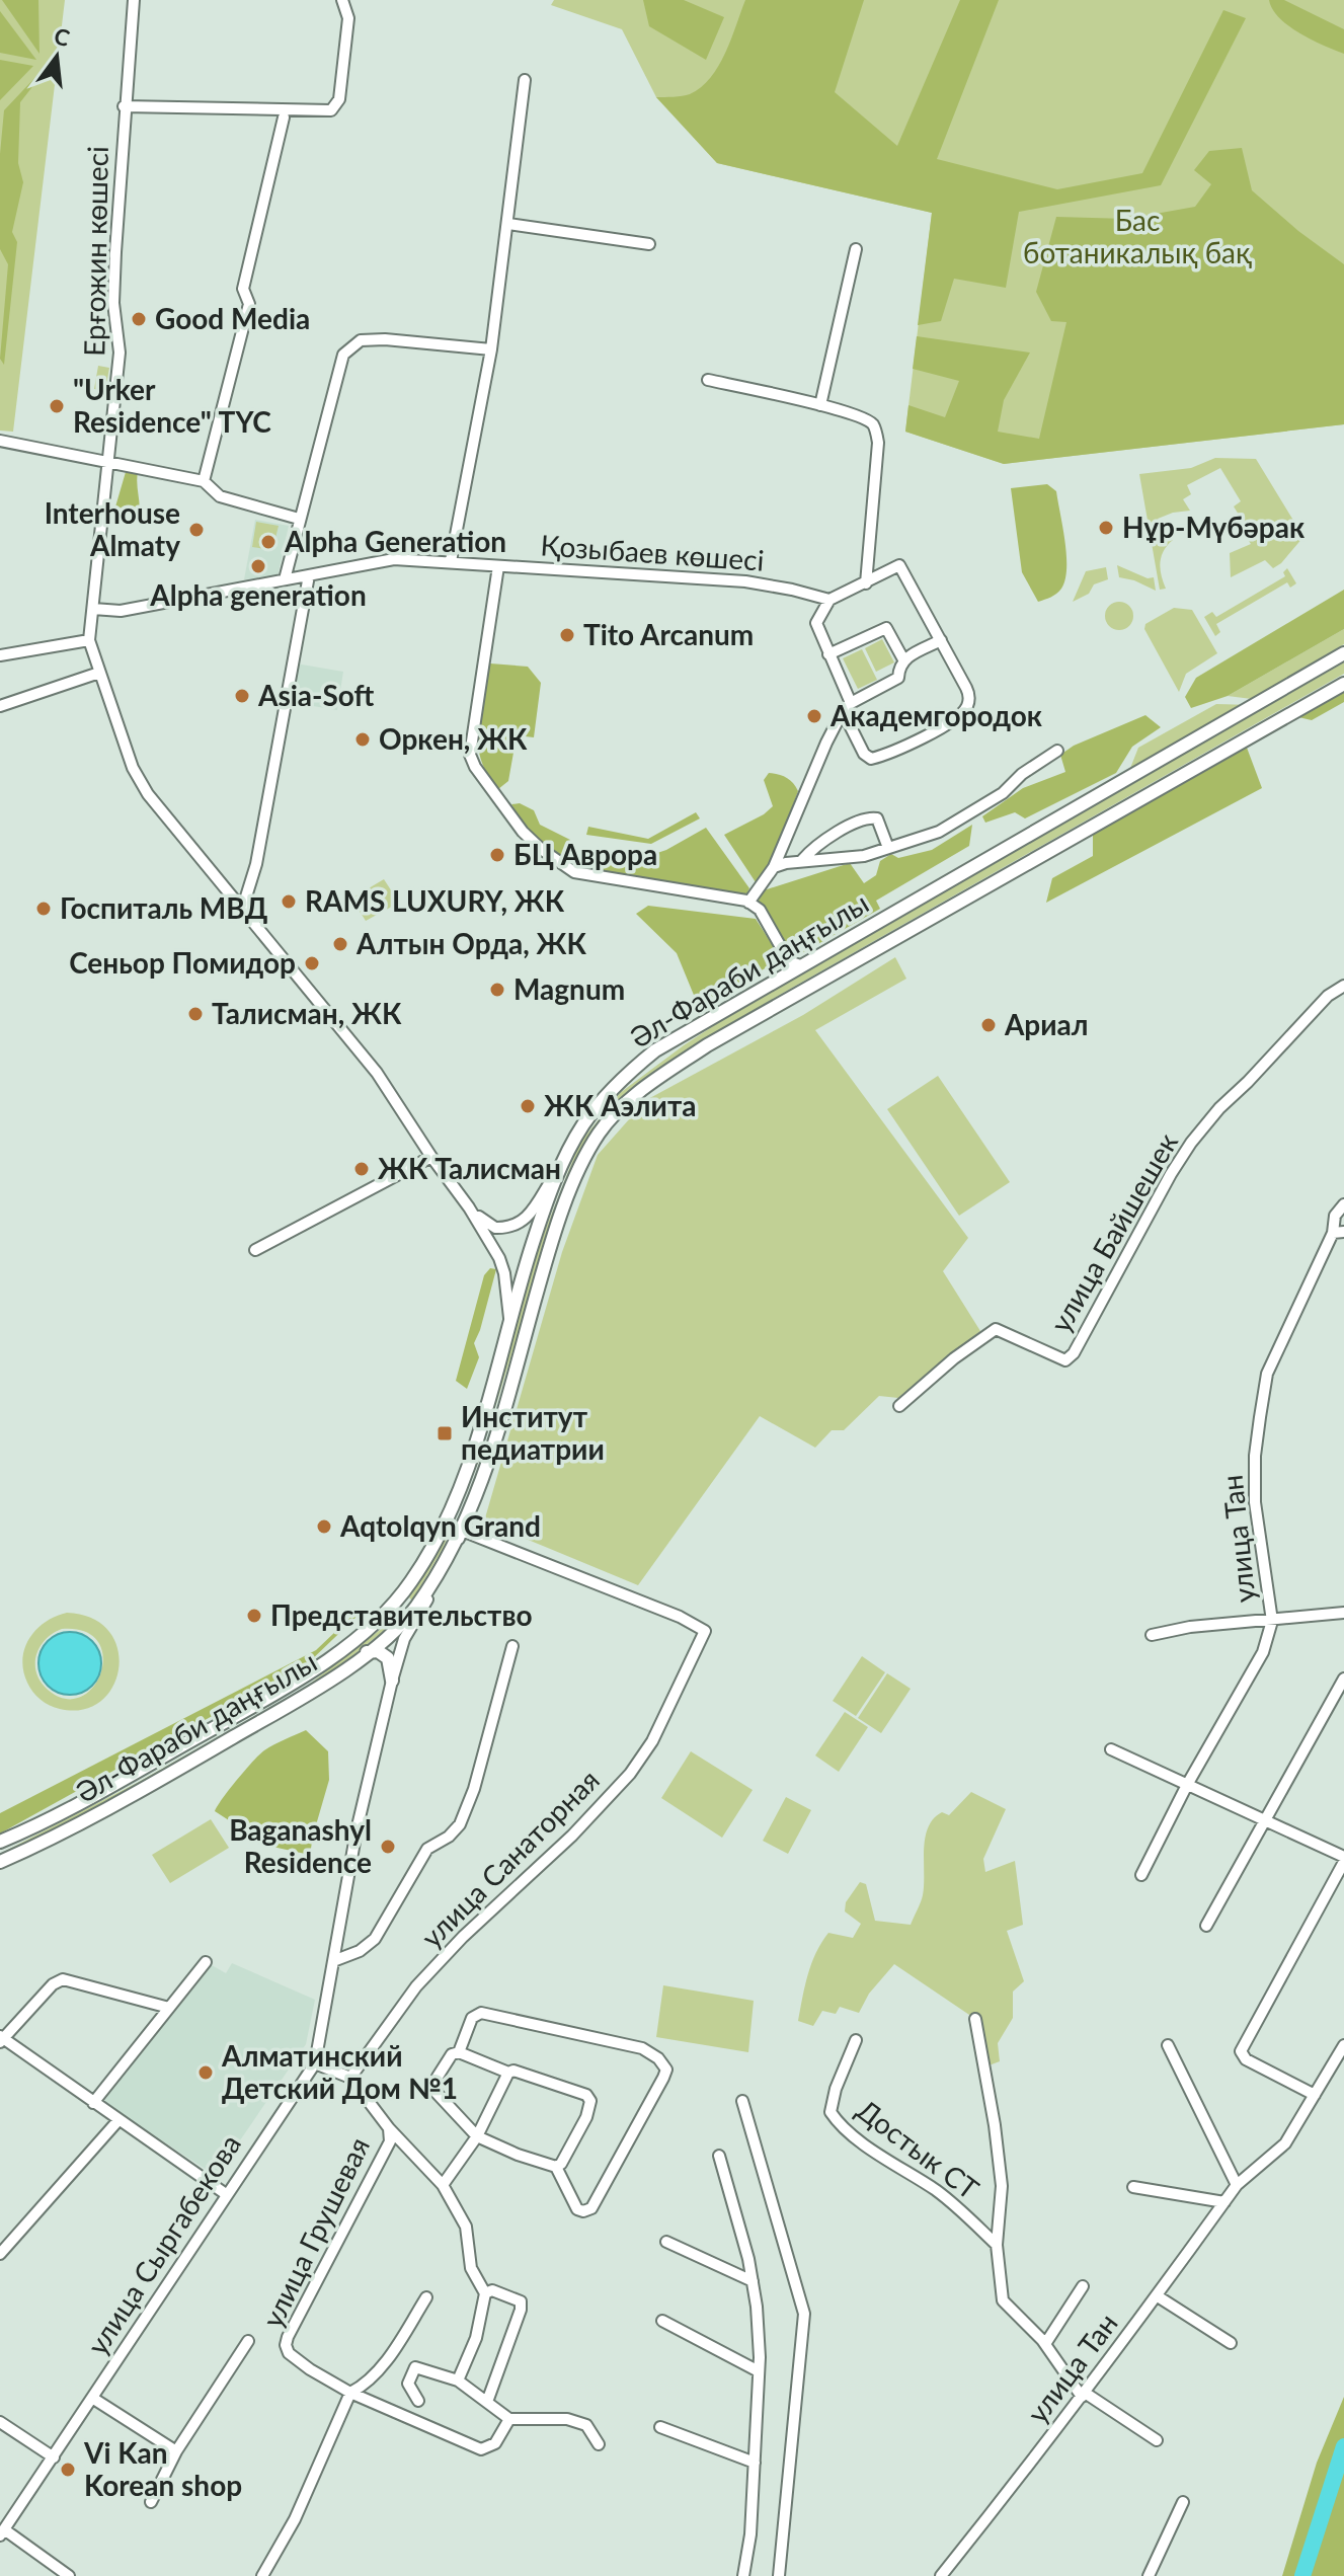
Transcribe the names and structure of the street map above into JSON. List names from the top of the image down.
{
  "streets": {
    "main road": ["Әл-Фараби даңғылы"],
    "street": [
      "Ерғожин көшесі",
      "Қозыбаев көшесі",
      "улица Байшешек",
      "улица Тан",
      "улица Санаторная",
      "Достык СТ",
      "улица Грушевая",
      "улица Сыргабекова"
    ]
  },
  "crossings": [
    ["Ерғожин көшесі", "Қозыбаев көшесі"],
    ["Ерғожин көшесі", "Әл-Фараби даңғылы"],
    ["Әл-Фараби даңғылы", "улица Санаторная"],
    ["Әл-Фараби даңғылы", "улица Сыргабекова"],
    ["улица Тан", "Достык СТ"],
    ["улица Санаторная", "улица Грушевая"],
    ["улица Санаторная", "улица Сыргабекова"]
  ],
  "parks": ["Бас ботаникалық бақ"],
  "places": {
    "other": [
      "Good Media",
      "\"Urker Residence\" ТҮС",
      "Нұр-Мүбәрак",
      "Interhouse Almaty",
      "Alpha Generation",
      "Alpha generation",
      "Tito Arcanum",
      "Asia-Soft",
      "Академгородок",
      "Оркен, ЖК",
      "БЦ Аврора",
      "RAMS LUXURY, ЖК",
      "Госпиталь МВД",
      "Алтын Орда, ЖК",
      "Сеньор Помидор",
      "Magnum",
      "Талисман, ЖК",
      "Ариал",
      "ЖК Аэлита",
      "ЖК Талисман",
      "Aqtolqyn Grand",
      "Представительство",
      "Baganashyl Residence",
      "Алматинский Детский Дом №1",
      "Vi Kan Korean shop"
    ],
    "transit": ["Институт педиатрии"]
  },
  "north": "top"
}
